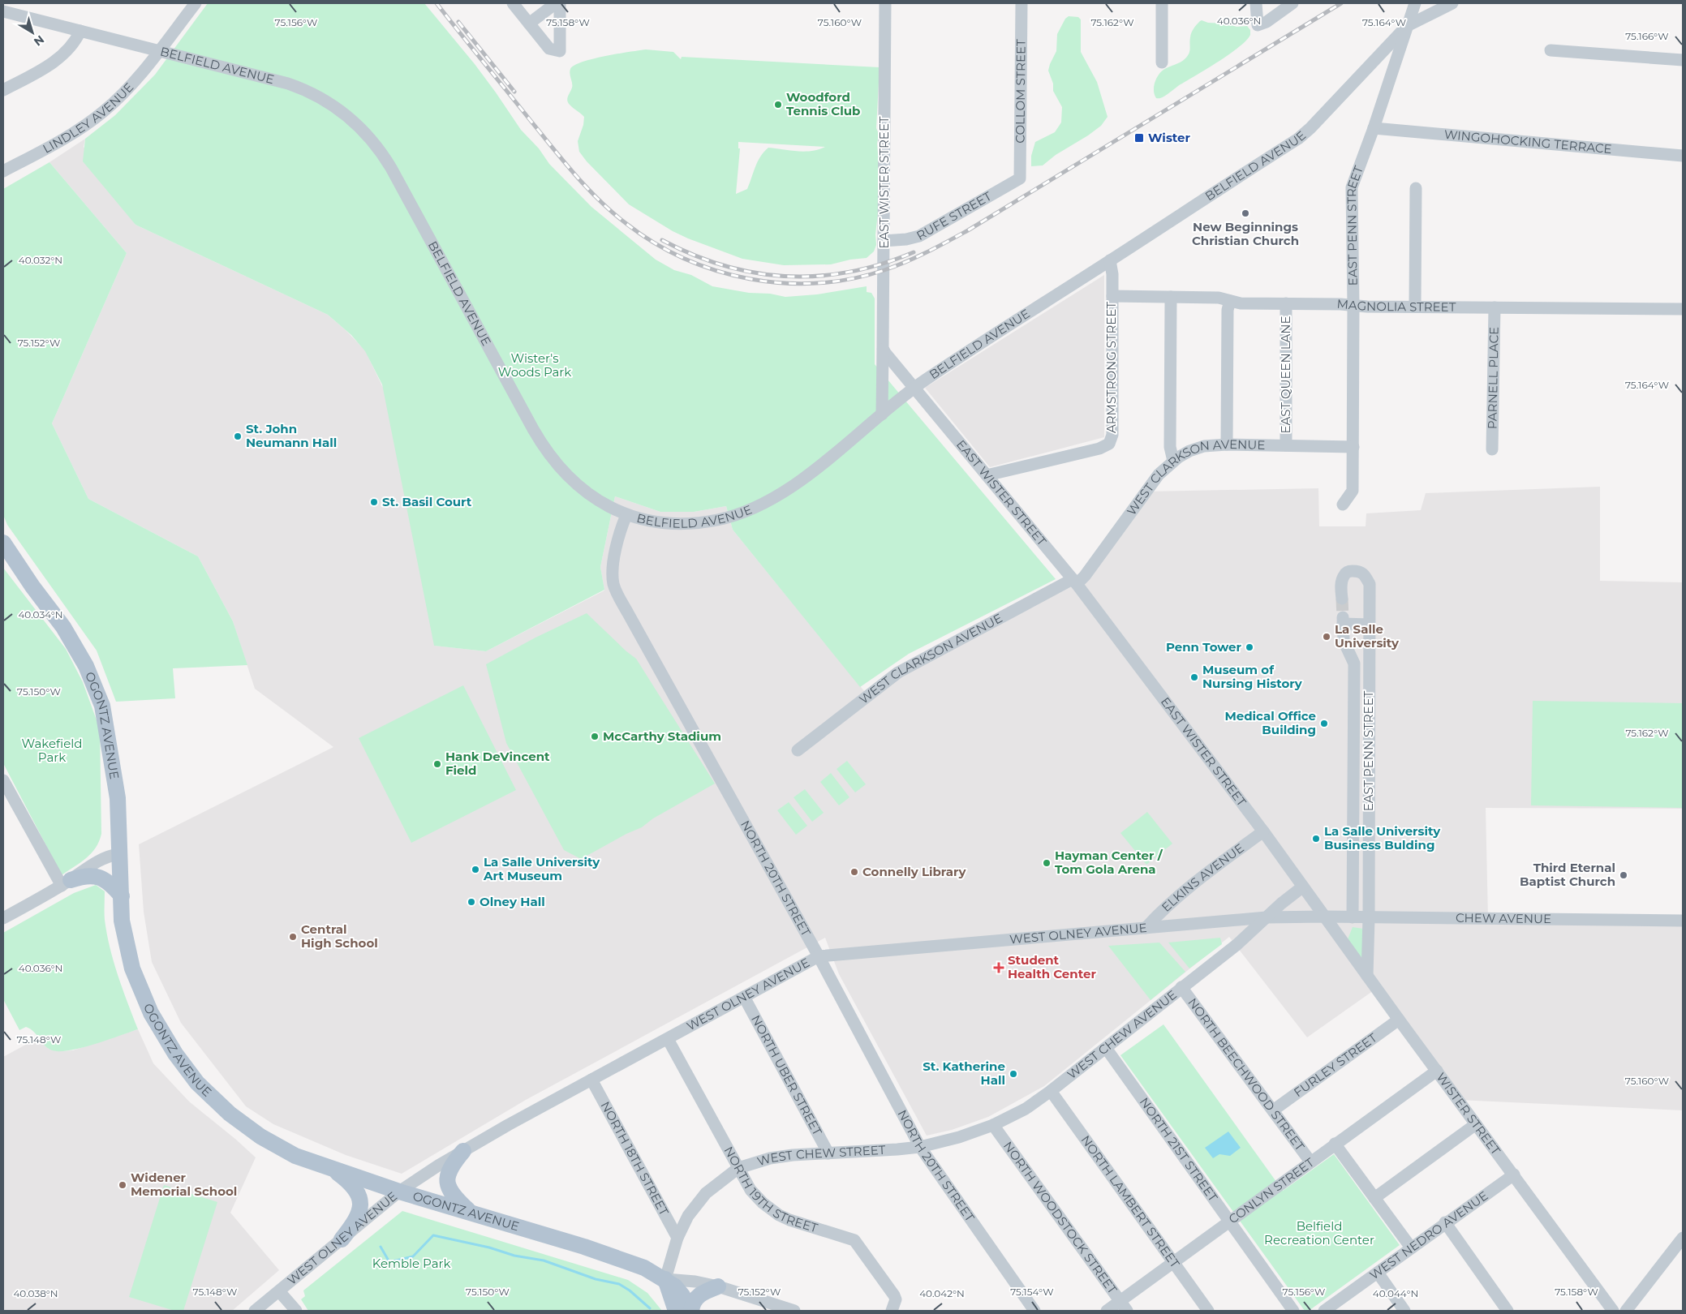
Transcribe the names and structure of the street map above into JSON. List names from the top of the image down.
{
  "streets": {
    "main road": ["OGONTZ AVENUE"],
    "street": [
      "BELFIELD AVENUE",
      "COLLOM STREET",
      "LINDLEY AVENUE",
      "WINGOHOCKING TERRACE",
      "EAST WISTER STREET",
      "RUFE STREET",
      "EAST PENN STREET",
      "MAGNOLIA STREET",
      "ARMSTRONG STREET",
      "EAST QUEEN LANE",
      "PARNELL PLACE",
      "WEST CLARKSON AVENUE",
      "NORTH 20TH STREET",
      "ELKINS AVENUE",
      "CHEW AVENUE",
      "WEST OLNEY AVENUE",
      "WEST CHEW AVENUE",
      "FURLEY STREET",
      "NORTH BEECHWOOD STREET",
      "NORTH UBER STREET",
      "WISTER STREET",
      "NORTH 21ST STREET",
      "WEST CHEW STREET",
      "NORTH 18TH STREET",
      "NORTH 19TH STREET",
      "CONLYN STREET",
      "NORTH LAMBERT STREET",
      "NORTH WOODSTOCK STREET",
      "WEST NEDRO AVENUE"
    ]
  },
  "crossings": [
    ["BELFIELD AVENUE", "LINDLEY AVENUE"],
    ["BELFIELD AVENUE", "EAST WISTER STREET"],
    ["BELFIELD AVENUE", "EAST PENN STREET"],
    ["BELFIELD AVENUE", "ARMSTRONG STREET"],
    ["BELFIELD AVENUE", "NORTH 20TH STREET"],
    ["COLLOM STREET", "RUFE STREET"],
    ["WINGOHOCKING TERRACE", "EAST PENN STREET"],
    ["EAST WISTER STREET", "RUFE STREET"],
    ["EAST WISTER STREET", "ARMSTRONG STREET"],
    ["EAST WISTER STREET", "WEST CLARKSON AVENUE"],
    ["EAST WISTER STREET", "ELKINS AVENUE"],
    ["EAST WISTER STREET", "CHEW AVENUE"],
    ["EAST WISTER STREET", "WEST OLNEY AVENUE"],
    ["EAST WISTER STREET", "WEST CHEW AVENUE"],
    ["EAST WISTER STREET", "WISTER STREET"],
    ["EAST PENN STREET", "MAGNOLIA STREET"],
    ["EAST PENN STREET", "WEST CLARKSON AVENUE"],
    ["EAST PENN STREET", "CHEW AVENUE"],
    ["EAST PENN STREET", "WISTER STREET"],
    ["MAGNOLIA STREET", "ARMSTRONG STREET"],
    ["MAGNOLIA STREET", "EAST QUEEN LANE"],
    ["MAGNOLIA STREET", "PARNELL PLACE"],
    ["EAST QUEEN LANE", "WEST CLARKSON AVENUE"],
    ["OGONTZ AVENUE", "WEST OLNEY AVENUE"],
    ["OGONTZ AVENUE", "WEST CHEW STREET"],
    ["NORTH 20TH STREET", "WEST OLNEY AVENUE"],
    ["NORTH 20TH STREET", "WEST CHEW AVENUE"],
    ["NORTH 20TH STREET", "WEST CHEW STREET"],
    ["ELKINS AVENUE", "WEST OLNEY AVENUE"],
    ["CHEW AVENUE", "WEST OLNEY AVENUE"],
    ["CHEW AVENUE", "WISTER STREET"],
    ["WEST OLNEY AVENUE", "WEST CHEW AVENUE"],
    ["WEST OLNEY AVENUE", "NORTH UBER STREET"],
    ["WEST OLNEY AVENUE", "WISTER STREET"],
    ["WEST OLNEY AVENUE", "NORTH 18TH STREET"],
    ["WEST OLNEY AVENUE", "NORTH 19TH STREET"],
    ["WEST CHEW AVENUE", "NORTH BEECHWOOD STREET"],
    ["WEST CHEW AVENUE", "NORTH 21ST STREET"],
    ["WEST CHEW AVENUE", "WEST CHEW STREET"],
    ["WEST CHEW AVENUE", "NORTH LAMBERT STREET"],
    ["WEST CHEW AVENUE", "NORTH WOODSTOCK STREET"],
    ["FURLEY STREET", "NORTH BEECHWOOD STREET"],
    ["FURLEY STREET", "WISTER STREET"],
    ["NORTH BEECHWOOD STREET", "CONLYN STREET"],
    ["NORTH UBER STREET", "WEST CHEW STREET"],
    ["WISTER STREET", "CONLYN STREET"],
    ["WISTER STREET", "WEST NEDRO AVENUE"],
    ["NORTH 21ST STREET", "CONLYN STREET"],
    ["WEST CHEW STREET", "NORTH 18TH STREET"],
    ["WEST CHEW STREET", "NORTH 19TH STREET"],
    ["CONLYN STREET", "NORTH LAMBERT STREET"],
    ["CONLYN STREET", "NORTH WOODSTOCK STREET"]
  ],
  "parks": [
    "Wister's Woods Park",
    "Wakefield Park",
    "Belfield Recreation Center",
    "Kemble Park"
  ],
  "places": {
    "other": [
      "Woodford Tennis Club",
      "New Beginnings Christian Church",
      "St. John Neumann Hall",
      "St. Basil Court",
      "La Salle University",
      "Penn Tower",
      "Museum of Nursing History",
      "Medical Office Building",
      "McCarthy Stadium",
      "Hank DeVincent Field",
      "La Salle University Business Bulding",
      "Hayman Center / Tom Gola Arena",
      "La Salle University Art Museum",
      "Connelly Library",
      "Third Eternal Baptist Church",
      "Olney Hall",
      "Central High School",
      "St. Katherine Hall",
      "Widener Memorial School"
    ],
    "transit": ["Wister"],
    "health": ["Student Health Center"]
  },
  "north": "bottom right",
  "coordinates": [
    "40.036°N",
    "75.156°W",
    "75.158°W",
    "75.160°W",
    "75.162°W",
    "75.164°W",
    "75.166°W",
    "40.032°N",
    "75.152°W",
    "40.034°N",
    "75.150°W",
    "75.148°W",
    "75.154°W",
    "40.038°N",
    "40.042°N",
    "40.044°N"
  ]
}
